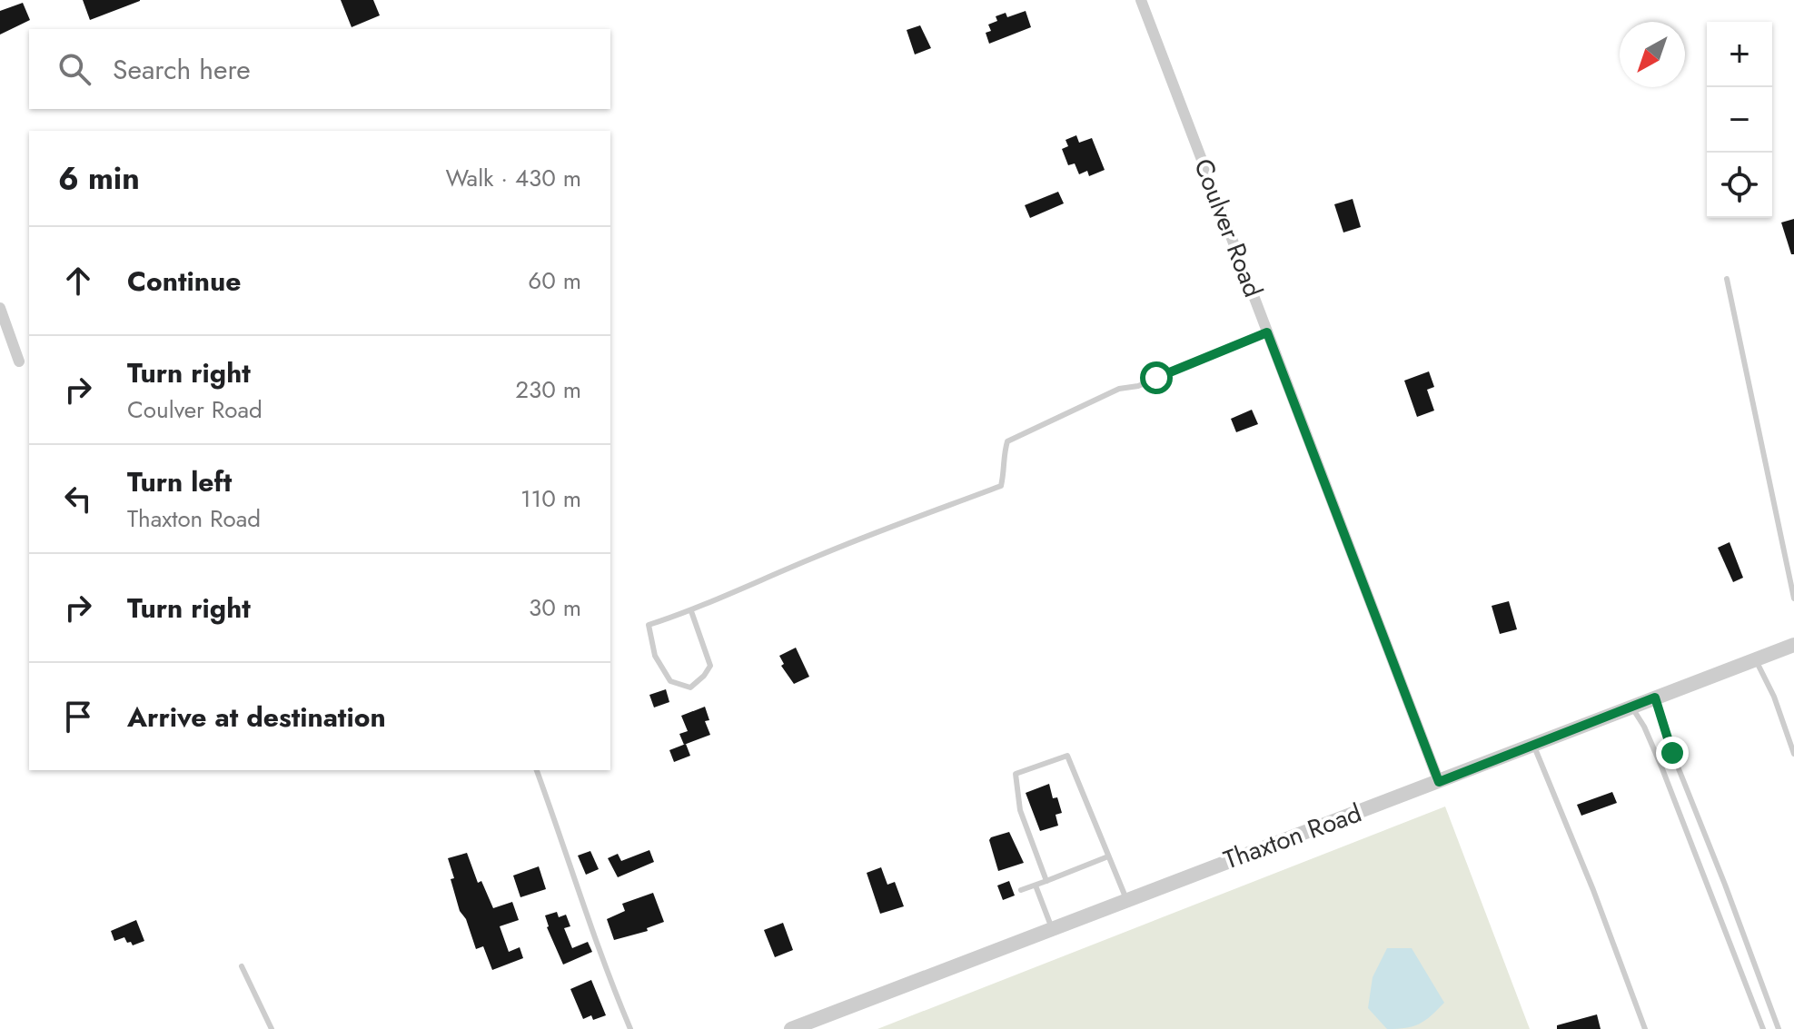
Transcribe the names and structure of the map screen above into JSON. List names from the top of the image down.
{
  "streets": {
    "street": ["Coulver Road", "Thaxton Road"]
  },
  "crossings": [
    ["Coulver Road", "Thaxton Road"]
  ],
  "north": "bottom left",
  "page": {
    "map_buttons": ["+", "−"],
    "search": "Search here",
    "heading": ["6 min", "Walk · 430 m"],
    "list": [
      ["Continue", "60 m"],
      ["Turn right", "Coulver Road", "230 m"],
      ["Turn left", "Thaxton Road", "110 m"],
      ["Turn right", "30 m"],
      "Arrive at destination"
    ]
  }
}
